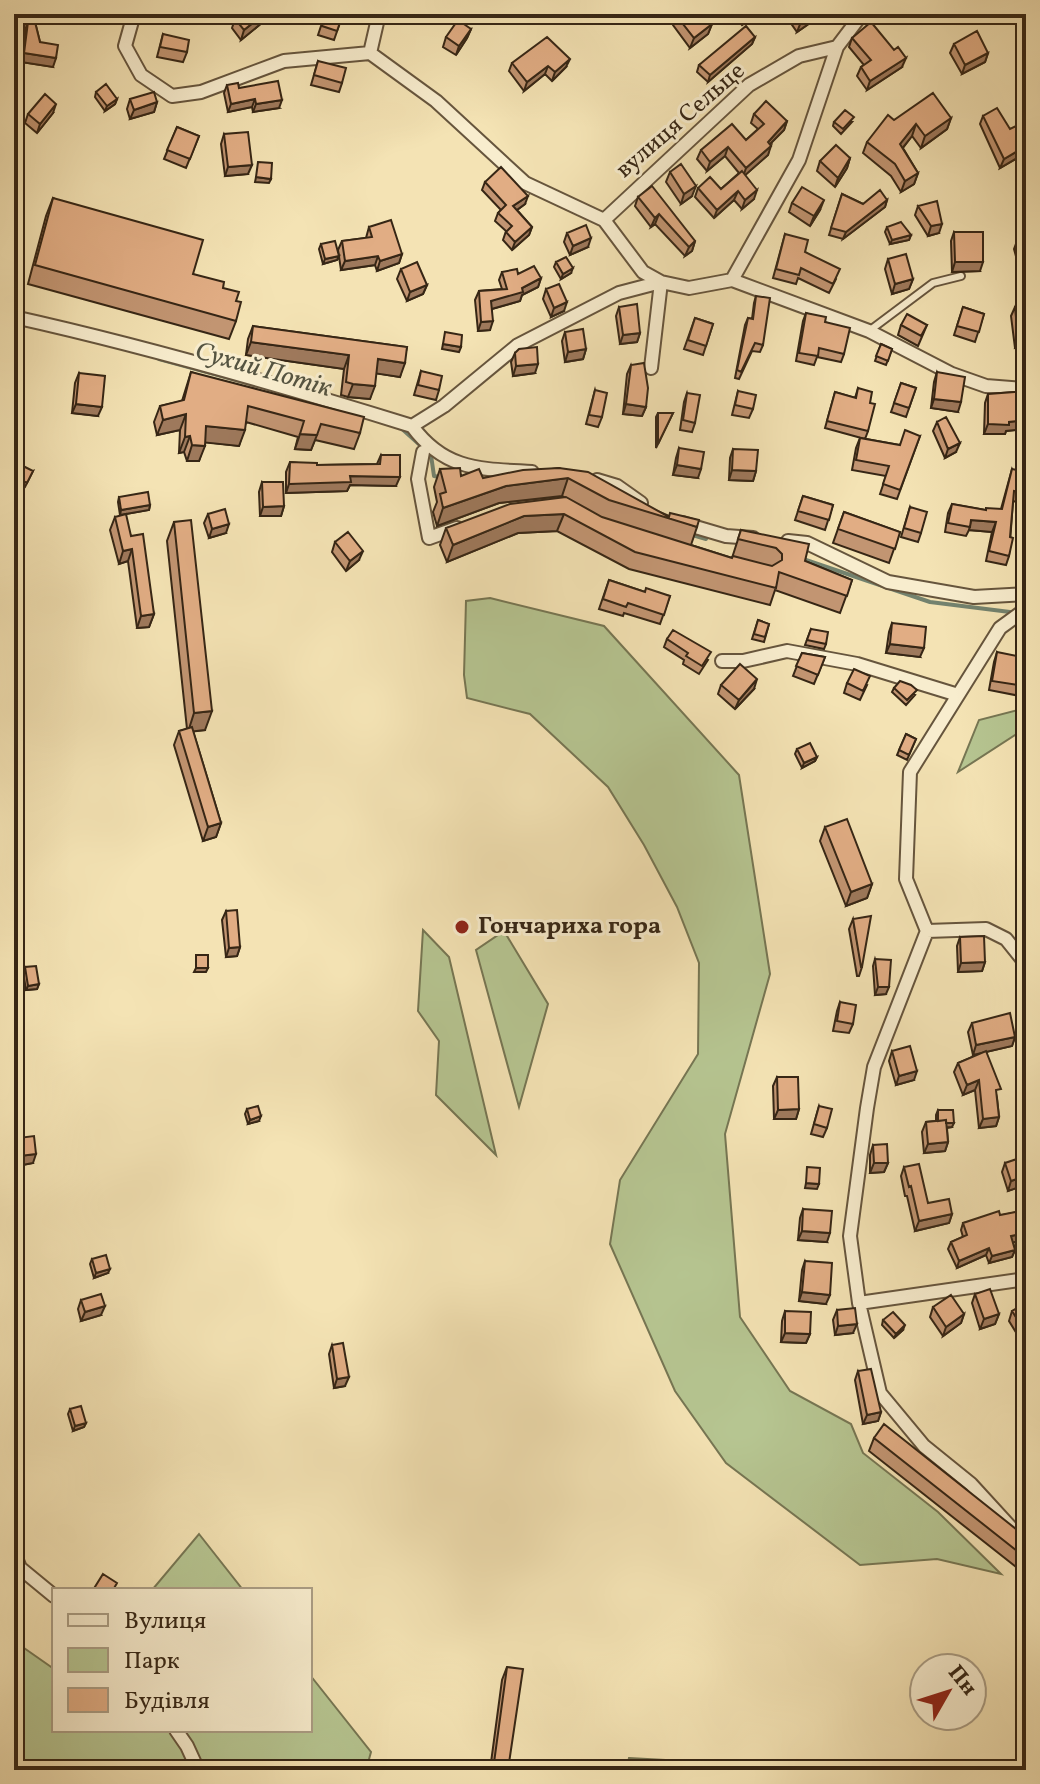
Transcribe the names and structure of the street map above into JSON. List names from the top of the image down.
{
  "streets": {
    "street": ["вулиця Сельце"]
  },
  "water": ["Сухий Потік"],
  "places": ["Гончариха гора"],
  "legend": ["Вулиця", "Парк", "Будівля"],
  "north": "top right"
}
